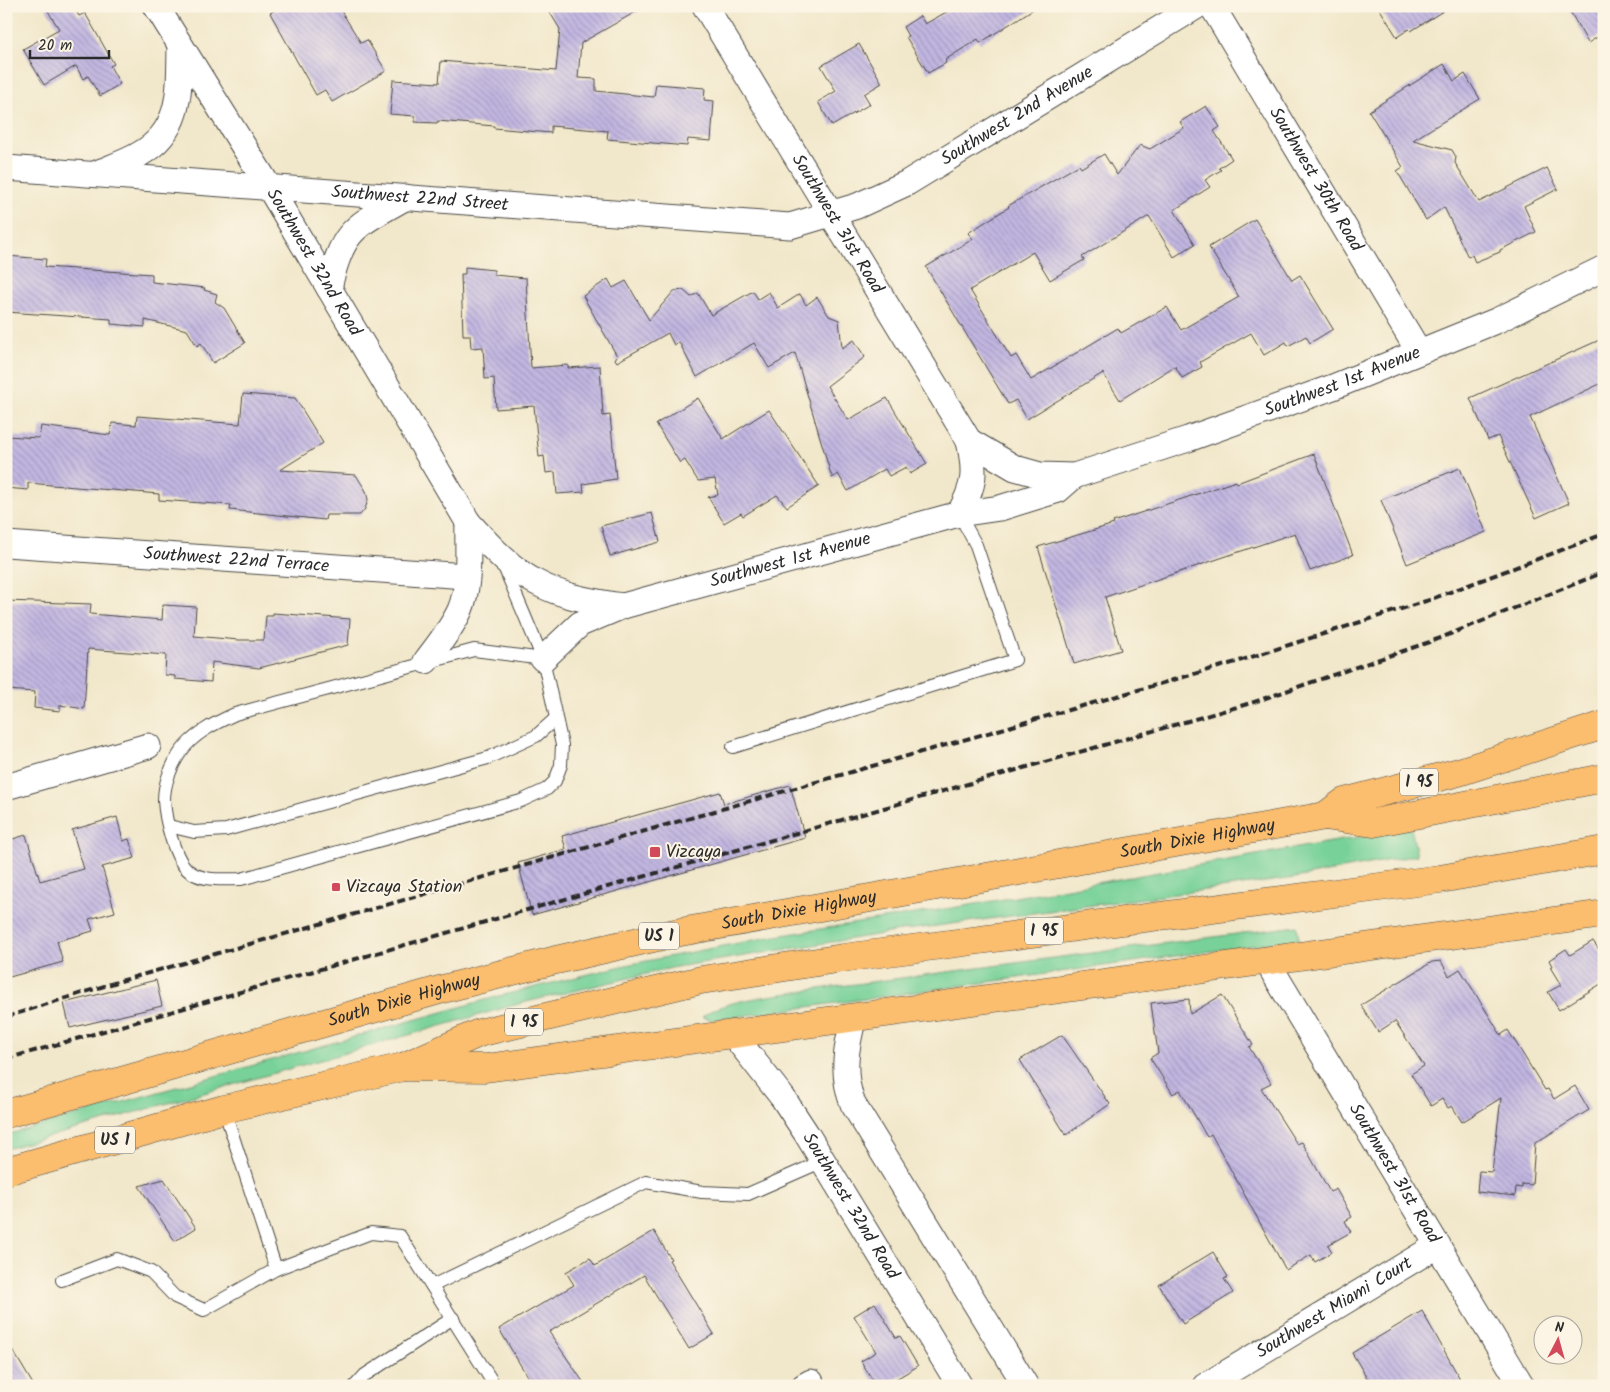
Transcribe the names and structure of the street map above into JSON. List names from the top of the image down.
{
  "streets": {
    "main road": ["I 95", "South Dixie Highway", "US 1"],
    "street": [
      "Southwest 2nd Avenue",
      "Southwest 30th Road",
      "Southwest 22nd Street",
      "Southwest 31st Road",
      "Southwest 32nd Road",
      "Southwest 1st Avenue",
      "Southwest 22nd Terrace",
      "Southwest Miami Court"
    ]
  },
  "crossings": [
    ["Southwest 2nd Avenue", "Southwest 22nd Street"],
    ["Southwest 2nd Avenue", "Southwest 31st Road"],
    ["Southwest 30th Road", "Southwest 1st Avenue"],
    ["Southwest 22nd Street", "Southwest 31st Road"],
    ["Southwest 22nd Street", "Southwest 32nd Road"],
    ["Southwest 31st Road", "Southwest 1st Avenue"],
    ["Southwest 31st Road", "Southwest Miami Court"],
    ["Southwest 32nd Road", "Southwest 1st Avenue"],
    ["I 95", "South Dixie Highway"],
    ["I 95", "US 1"]
  ],
  "places": {
    "transit": ["Vizcaya", "Vizcaya Station"]
  },
  "scale_bar": "20 m",
  "north": "top"
}
